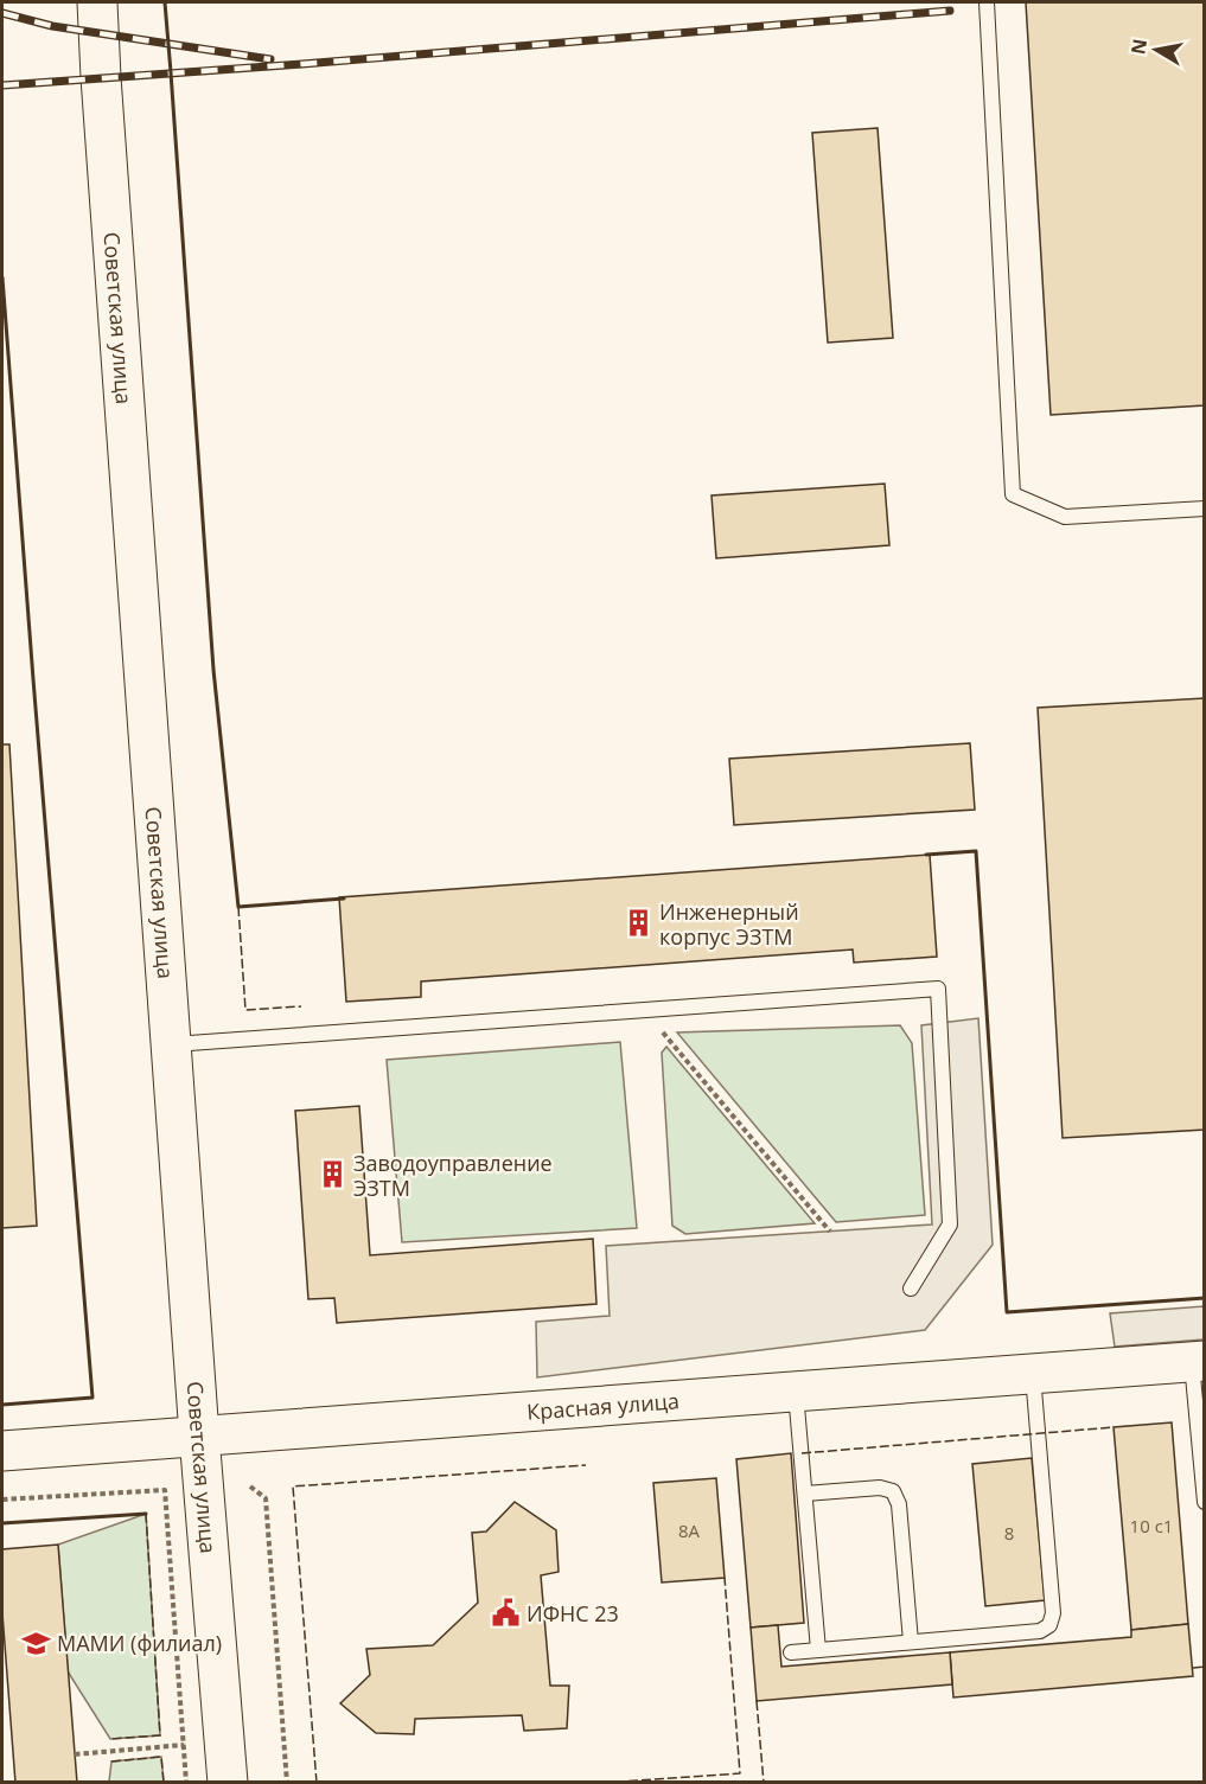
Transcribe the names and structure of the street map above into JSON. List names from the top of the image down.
{
  "streets": {
    "main road": ["Советская улица", "Красная улица"]
  },
  "crossings": [
    ["Советская улица", "Красная улица"]
  ],
  "places": {
    "building": ["Инженерный корпус ЭЗТМ", "Заводоуправление ЭЗТМ"],
    "public building": ["ИФНС 23"],
    "school or university": ["МАМИ (филиал)"]
  },
  "house_numbers": ["10 с1", "8А", "8"],
  "north": "left"
}
